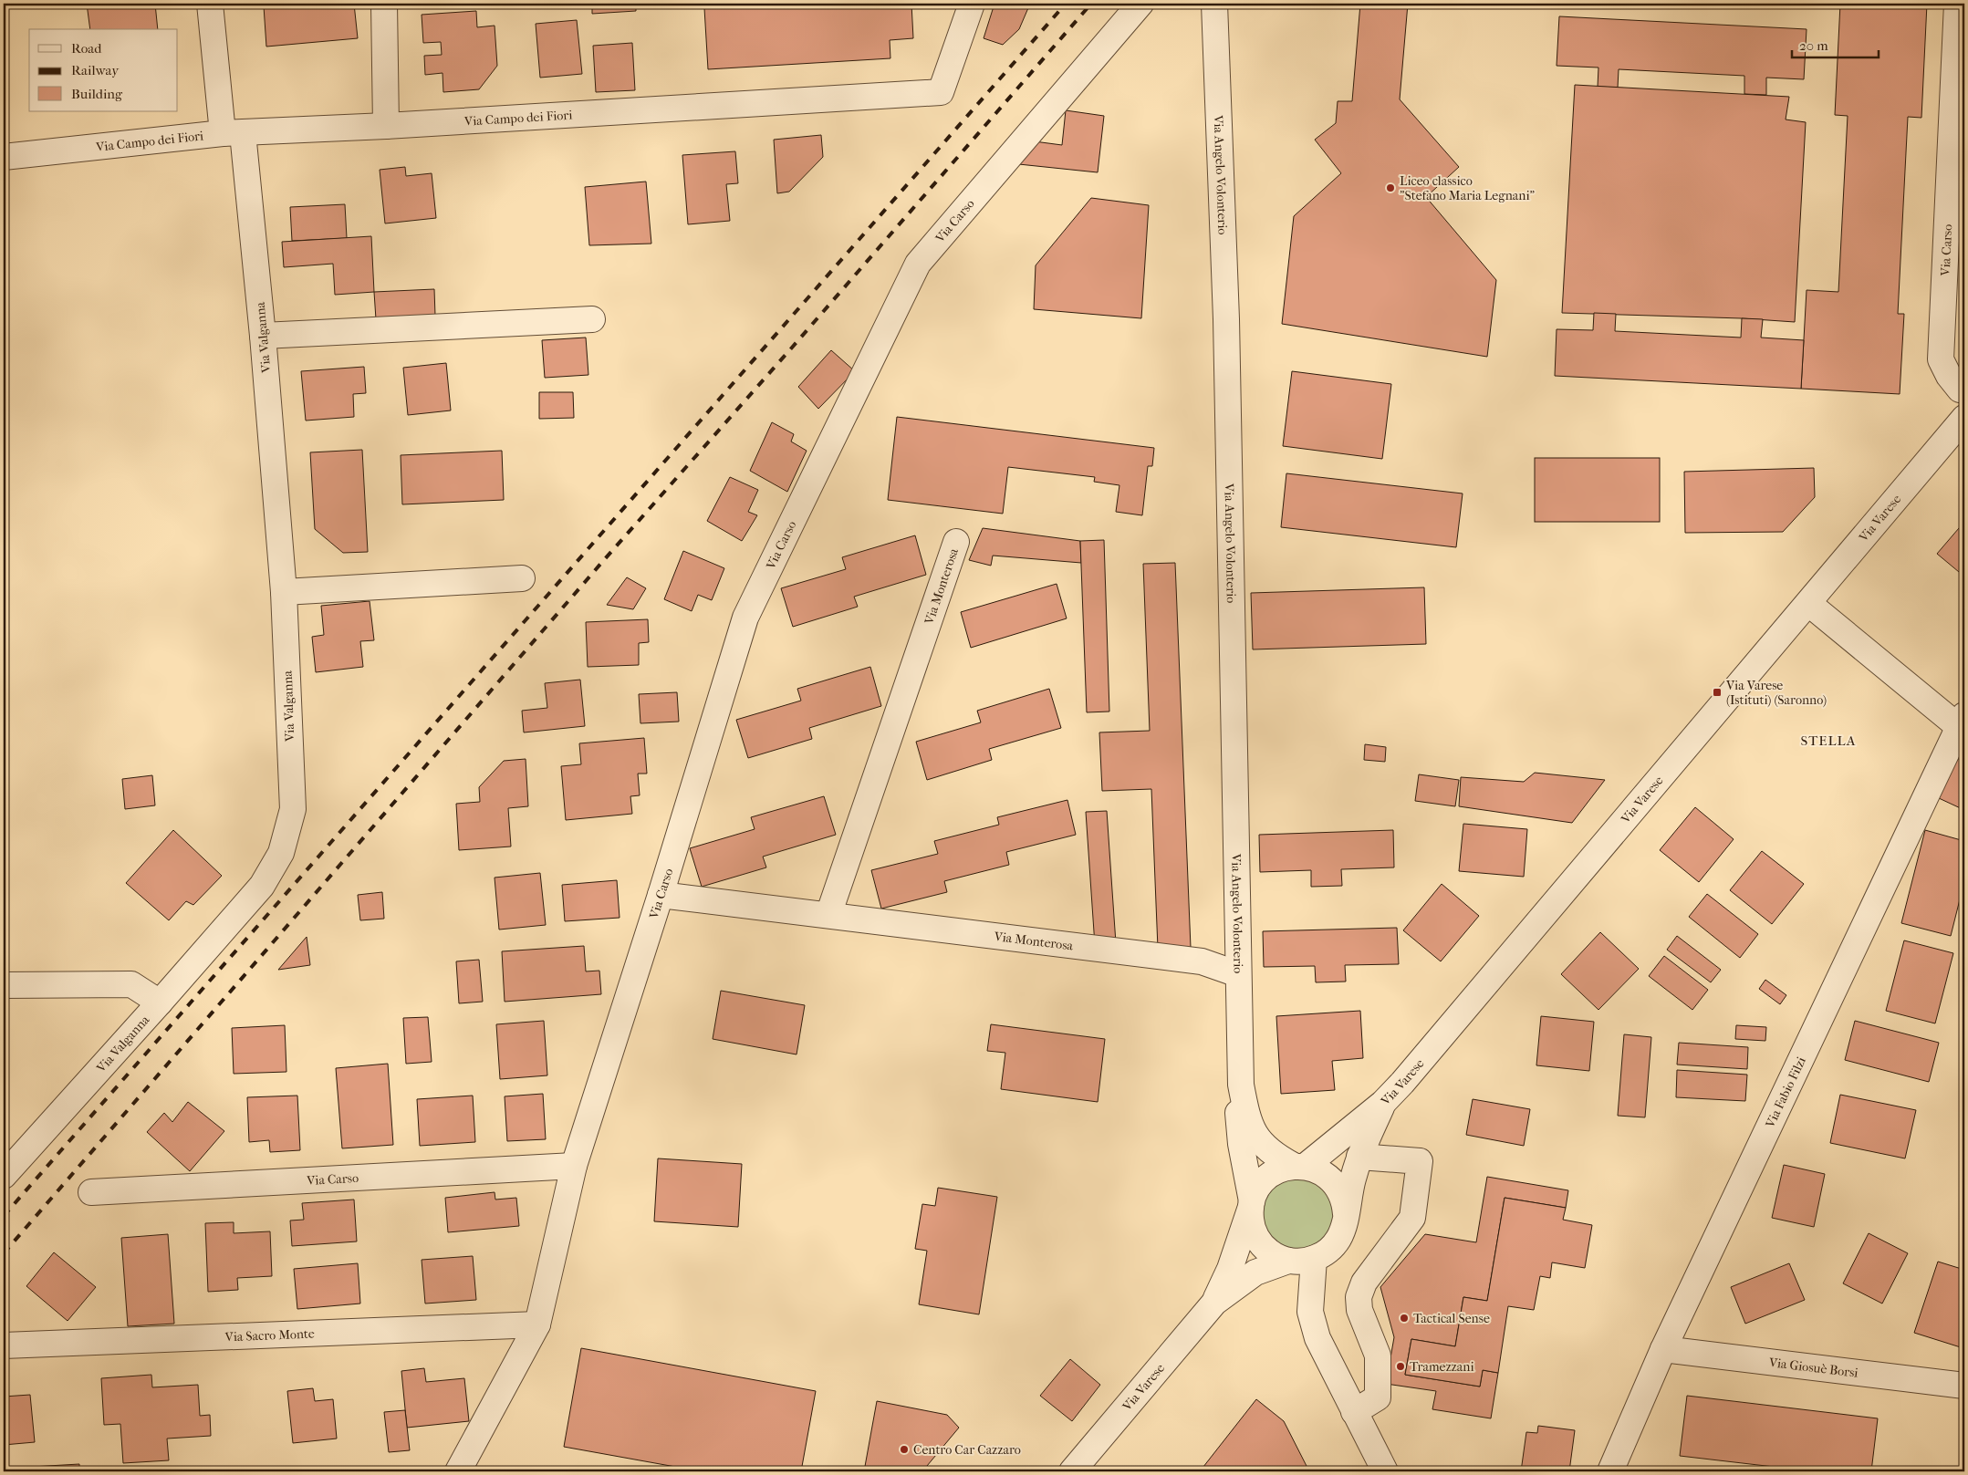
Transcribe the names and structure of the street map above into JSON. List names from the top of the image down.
{
  "streets": {
    "street": [
      "Via Campo dei Fiori",
      "Via Angelo Volonterio",
      "Via Carso",
      "Via Valganna",
      "Via Varese",
      "Via Monterosa",
      "Via Fabio Filzi",
      "Via Sacro Monte",
      "Via Giosuè Borsi"
    ]
  },
  "crossings": [
    ["Via Campo dei Fiori", "Via Valganna"],
    ["Via Angelo Volonterio", "Via Varese"],
    ["Via Angelo Volonterio", "Via Monterosa"],
    ["Via Carso", "Via Monterosa"],
    ["Via Carso", "Via Sacro Monte"],
    ["Via Fabio Filzi", "Via Giosuè Borsi"]
  ],
  "districts": ["STELLA"],
  "places": {
    "other": [
      "Liceo classico \"Stefano Maria Legnani\"",
      "Tactical Sense",
      "Tramezzani",
      "Centro Car Cazzaro"
    ],
    "transit": ["Via Varese (Istituti) (Saronno)"]
  },
  "legend": ["Road", "Railway", "Building"],
  "scale_bar": "20 m"
}
